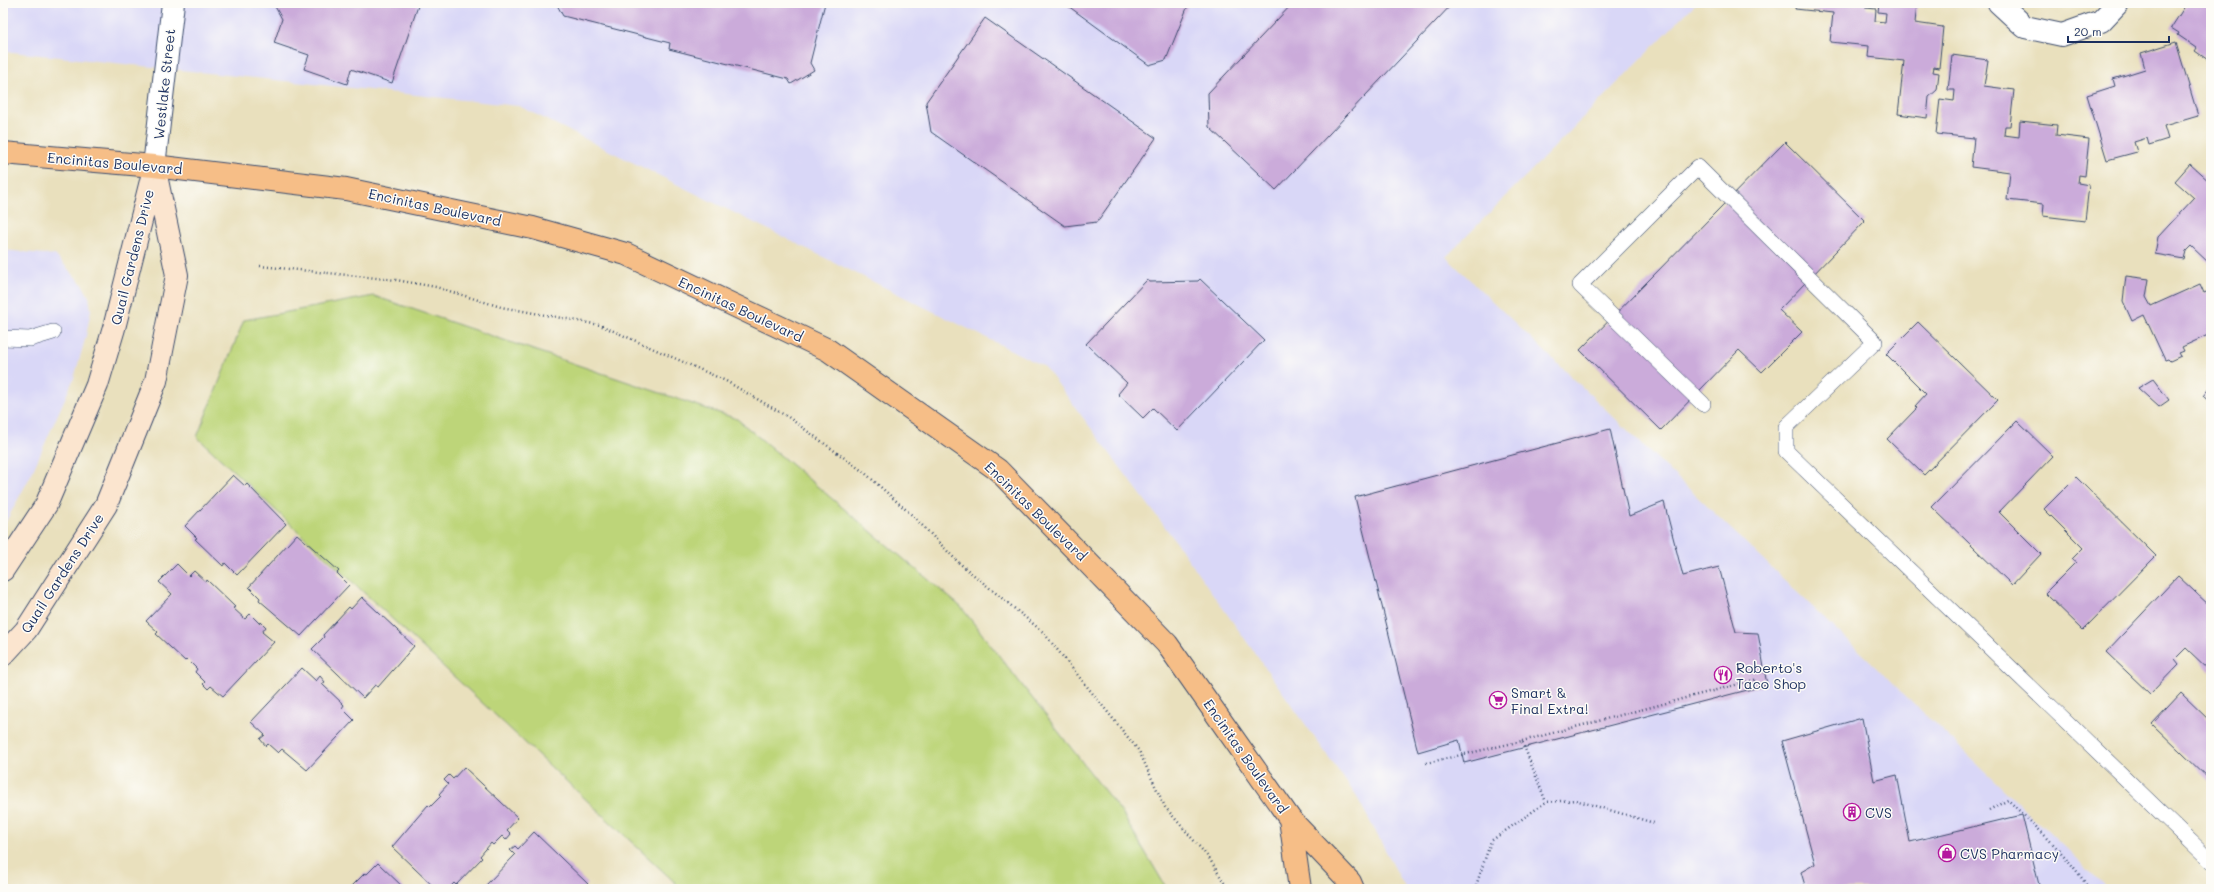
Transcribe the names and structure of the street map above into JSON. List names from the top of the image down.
{
  "streets": {
    "main road": ["Encinitas Boulevard", "Quail Gardens Drive"],
    "street": ["Westlake Street"]
  },
  "crossings": [
    ["Westlake Street", "Encinitas Boulevard"],
    ["Westlake Street", "Quail Gardens Drive"],
    ["Encinitas Boulevard", "Quail Gardens Drive"]
  ],
  "places": {
    "restaurant": ["Roberto's Taco Shop"],
    "supermarket": ["Smart & Final Extra!"],
    "building": ["CVS"],
    "shop": ["CVS Pharmacy"]
  },
  "scale_bar": "20 m"
}
